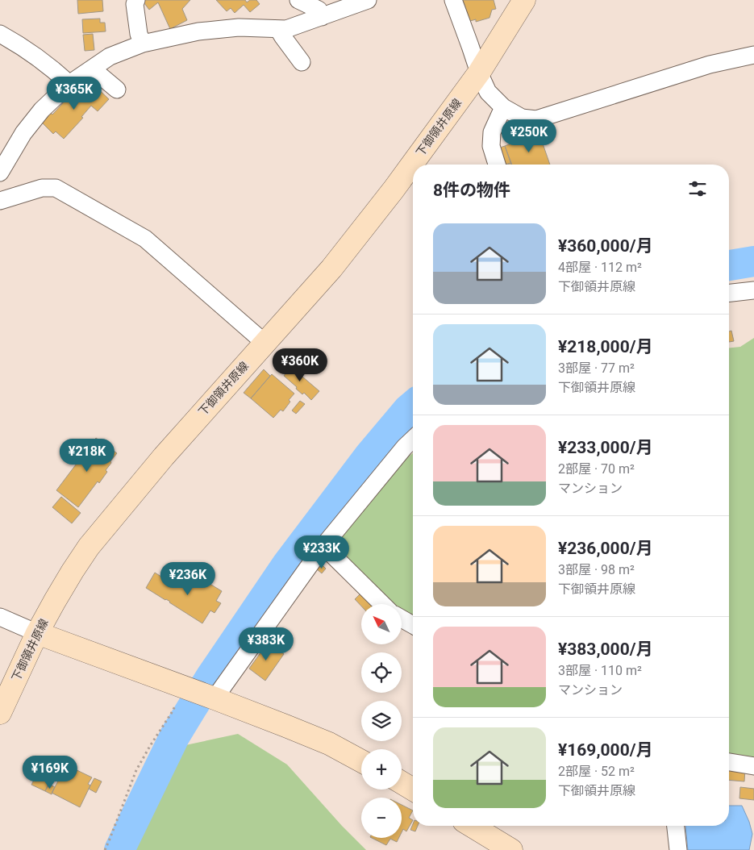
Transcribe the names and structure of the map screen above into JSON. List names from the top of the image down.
{
  "streets": {
    "main road": ["下御領井原線"]
  },
  "north": "top left",
  "page": {
    "price": [
      "¥365K",
      "¥250K",
      "¥360K",
      "¥218K",
      "¥233K",
      "¥236K",
      "¥383K",
      "¥169K"
    ],
    "heading": "8件の物件",
    "list": [
      {
        "name": "¥360,000/月",
        "note": "4部屋 · 112 m² · 下御領井原線"
      },
      {
        "name": "¥218,000/月",
        "note": "3部屋 · 77 m² · 下御領井原線"
      },
      {
        "name": "¥233,000/月",
        "note": "2部屋 · 70 m² · マンション"
      },
      {
        "name": "¥236,000/月",
        "note": "3部屋 · 98 m² · 下御領井原線"
      },
      {
        "name": "¥383,000/月",
        "note": "3部屋 · 110 m² · マンション"
      },
      {
        "name": "¥169,000/月",
        "note": "2部屋 · 52 m² · 下御領井原線"
      }
    ],
    "map_buttons": ["+", "−"]
  }
}
